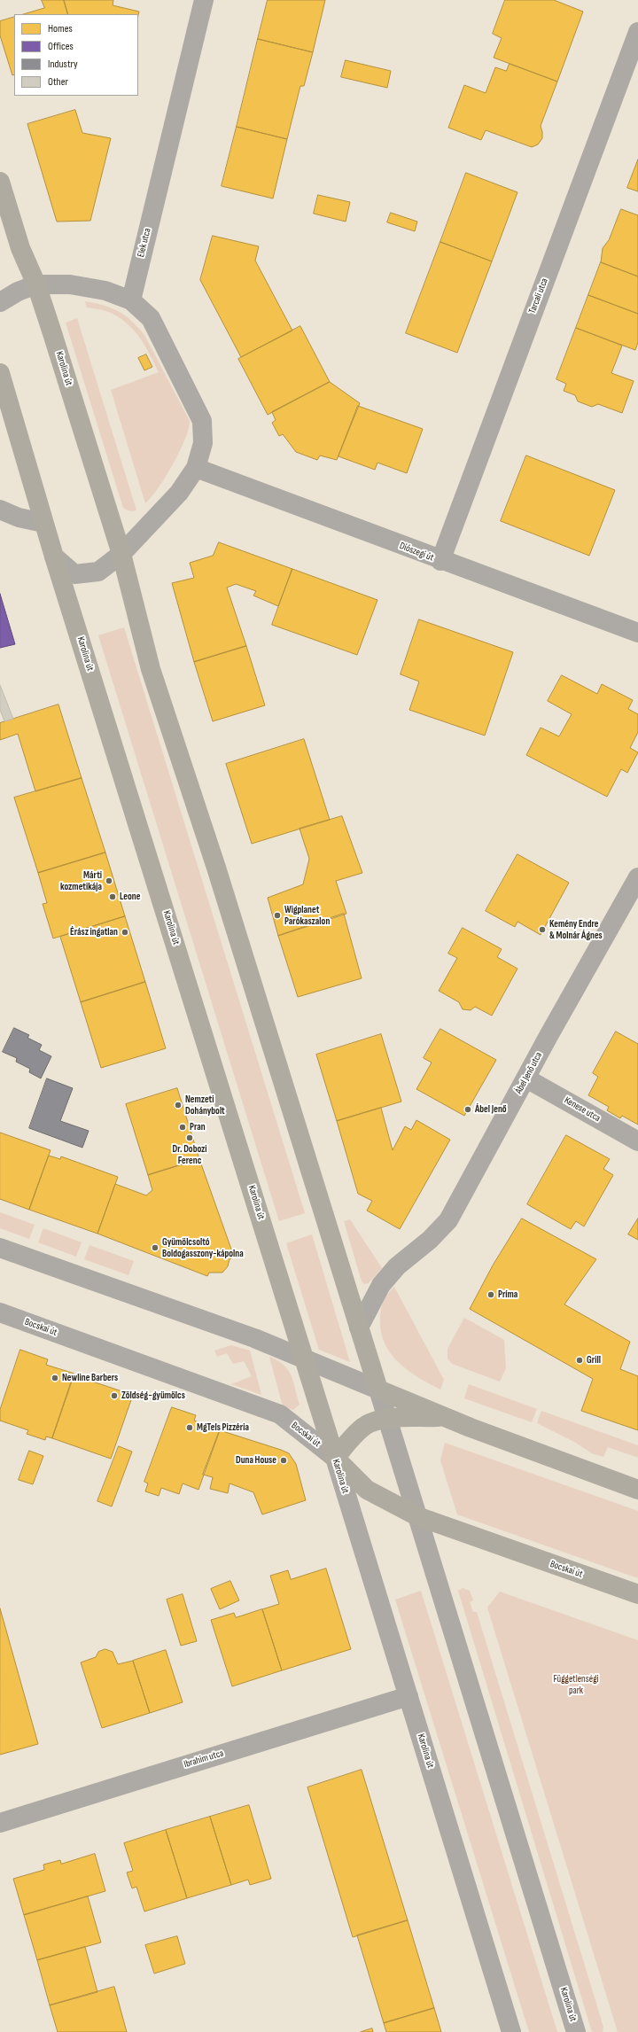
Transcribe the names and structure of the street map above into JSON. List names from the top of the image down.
{
  "streets": {
    "main road": ["Karolina út", "Bocskai út"],
    "street": [
      "Elek utca",
      "Tarcali utca",
      "Diószegi út",
      "Ábel Jenő utca",
      "Kenese utca",
      "Ibrahim utca"
    ]
  },
  "crossings": [
    ["Tarcali utca", "Diószegi út"],
    ["Karolina út", "Ábel Jenő utca"],
    ["Karolina út", "Bocskai út"],
    ["Karolina út", "Ibrahim utca"],
    ["Ábel Jenő utca", "Kenese utca"]
  ],
  "parks": ["Függetlenségi park"],
  "places": [
    "Márti kozmetikája",
    "Leone",
    "Wigplanet Parókaszalon",
    "Kemény Endre & Molnár Ágnes",
    "Érász ingatlan",
    "Nemzeti Dohánybolt",
    "Ábel Jenő",
    "Pran",
    "Dr. Dobozi Ferenc",
    "Gyümölcsoltó Boldogasszony-kápolna",
    "Príma",
    "Grill",
    "Newline Barbers",
    "Zöldség-gyümölcs",
    "MgTels Pizzéria",
    "Duna House"
  ],
  "legend": [
    "Homes",
    "Offices",
    "Industry",
    "Other"
  ]
}
